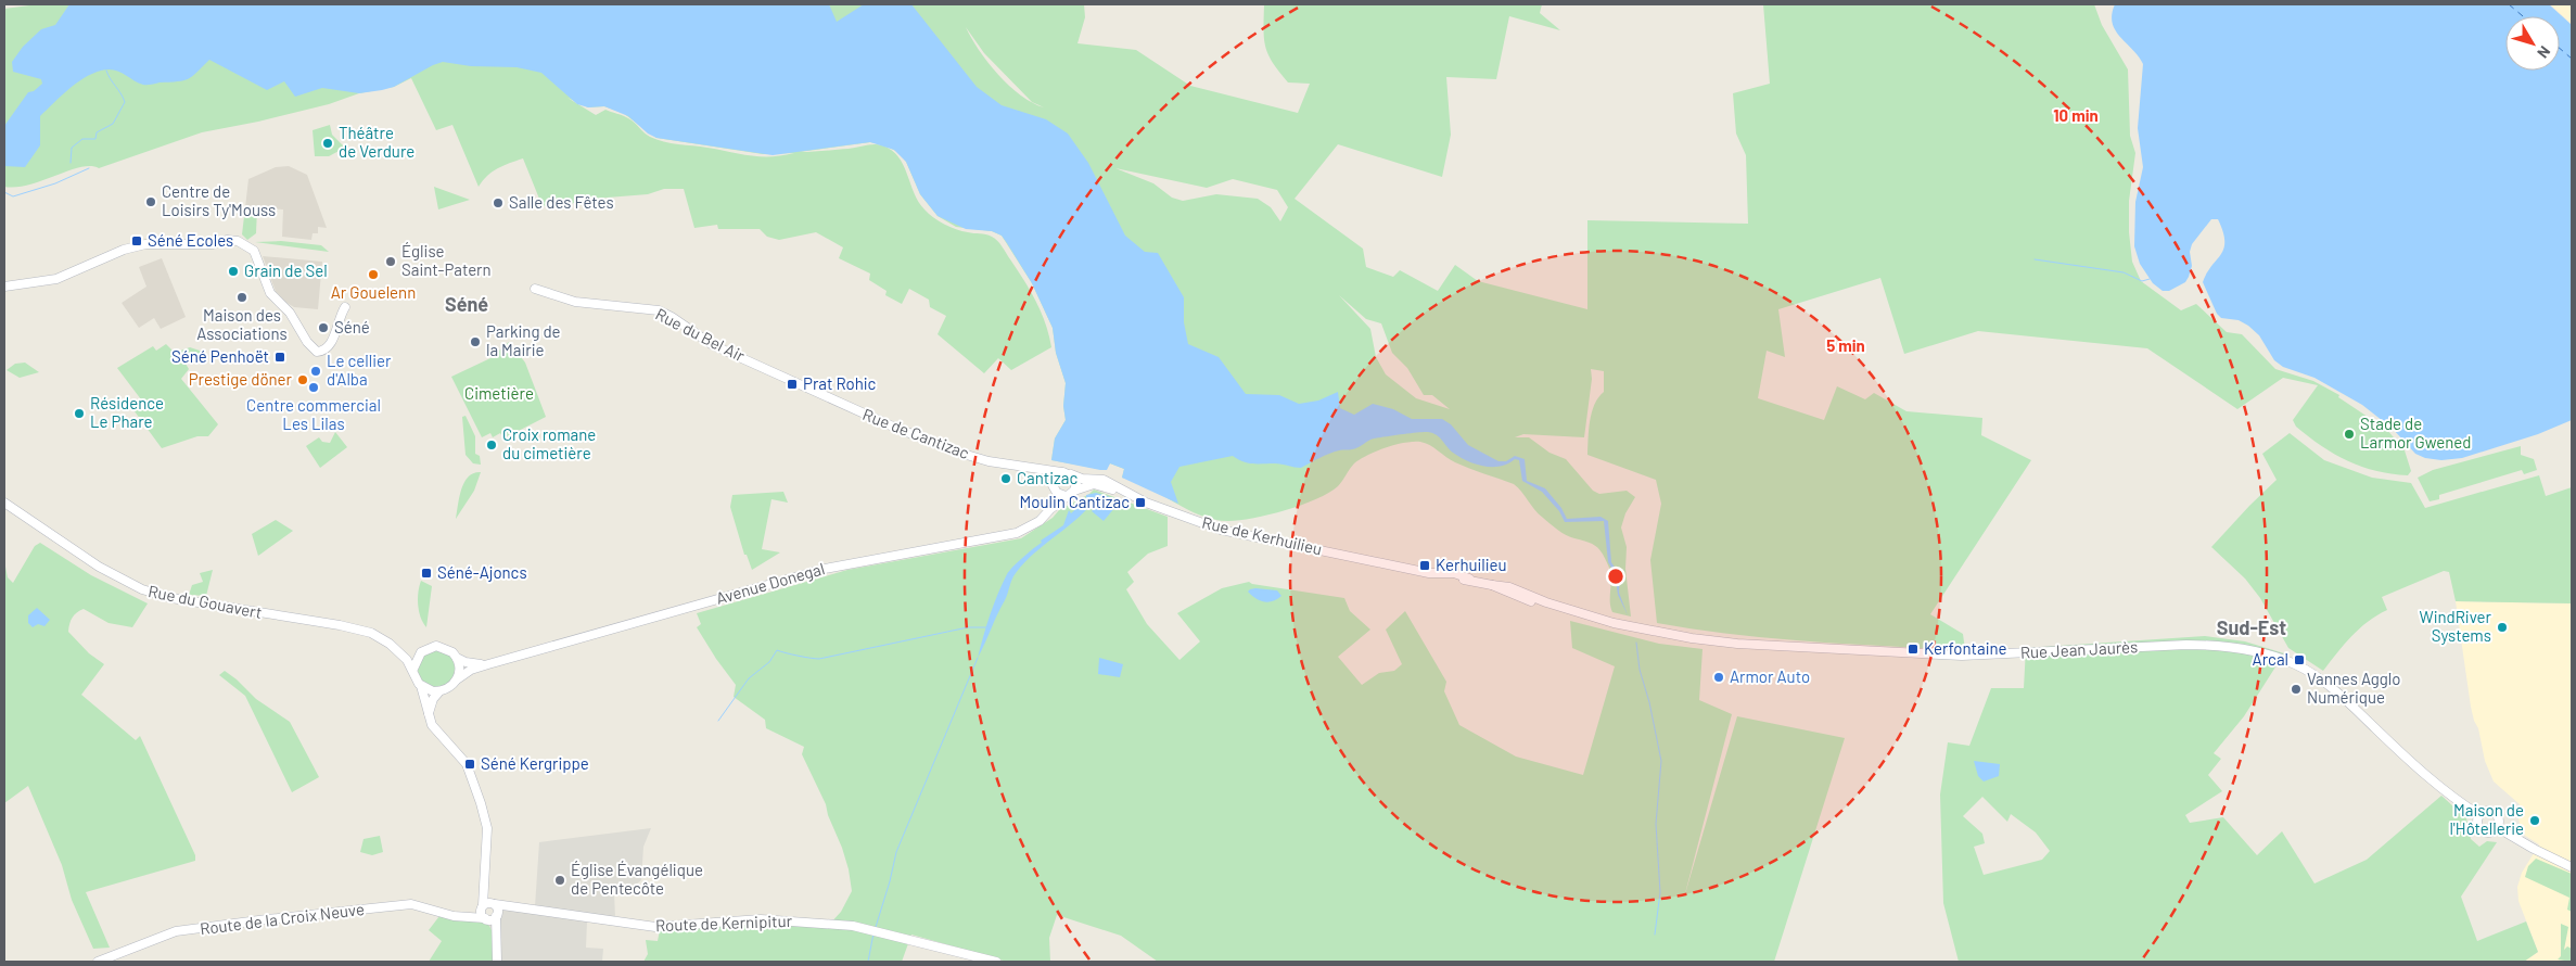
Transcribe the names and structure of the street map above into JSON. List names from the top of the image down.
{
  "streets": {
    "main road": [
      "Rue du Bel Air",
      "Rue de Cantizac",
      "Rue de Kerhuilieu",
      "Avenue Donegal",
      "Rue du Gouavert",
      "Rue Jean Jaurès",
      "Route de la Croix Neuve",
      "Route de Kernipitur"
    ]
  },
  "crossings": [
    ["Rue du Bel Air", "Rue de Cantizac"],
    ["Rue de Cantizac", "Rue de Kerhuilieu"],
    ["Rue de Cantizac", "Avenue Donegal"],
    ["Rue de Kerhuilieu", "Avenue Donegal"],
    ["Rue de Kerhuilieu", "Rue Jean Jaurès"],
    ["Avenue Donegal", "Rue du Gouavert"],
    ["Route de la Croix Neuve", "Route de Kernipitur"]
  ],
  "districts": ["Séné", "Sud-Est"],
  "parks": ["Cimetière"],
  "places": {
    "other": [
      "Théâtre de Verdure",
      "Centre de Loisirs Ty'Mouss",
      "Salle des Fêtes",
      "Église Saint-Patern",
      "Grain de Sel",
      "Ar Gouelenn",
      "Maison des Associations",
      "Séné",
      "Parking de la Mairie",
      "Le cellier d'Alba",
      "Prestige döner",
      "Centre commercial Les Lilas",
      "Résidence Le Phare",
      "Stade de Larmor Gwened",
      "Croix romane du cimetière",
      "Cantizac",
      "WindRiver Systems",
      "Armor Auto",
      "Vannes Agglo Numérique",
      "Maison de l'Hôtellerie",
      "Église Évangélique de Pentecôte"
    ],
    "transit": [
      "Séné Ecoles",
      "Séné Penhoët",
      "Prat Rohic",
      "Moulin Cantizac",
      "Kerhuilieu",
      "Séné-Ajoncs",
      "Kerfontaine",
      "Arcal",
      "Séné Kergrippe"
    ]
  },
  "north": "bottom right",
  "rings": ["10 min", "5 min"]
}
